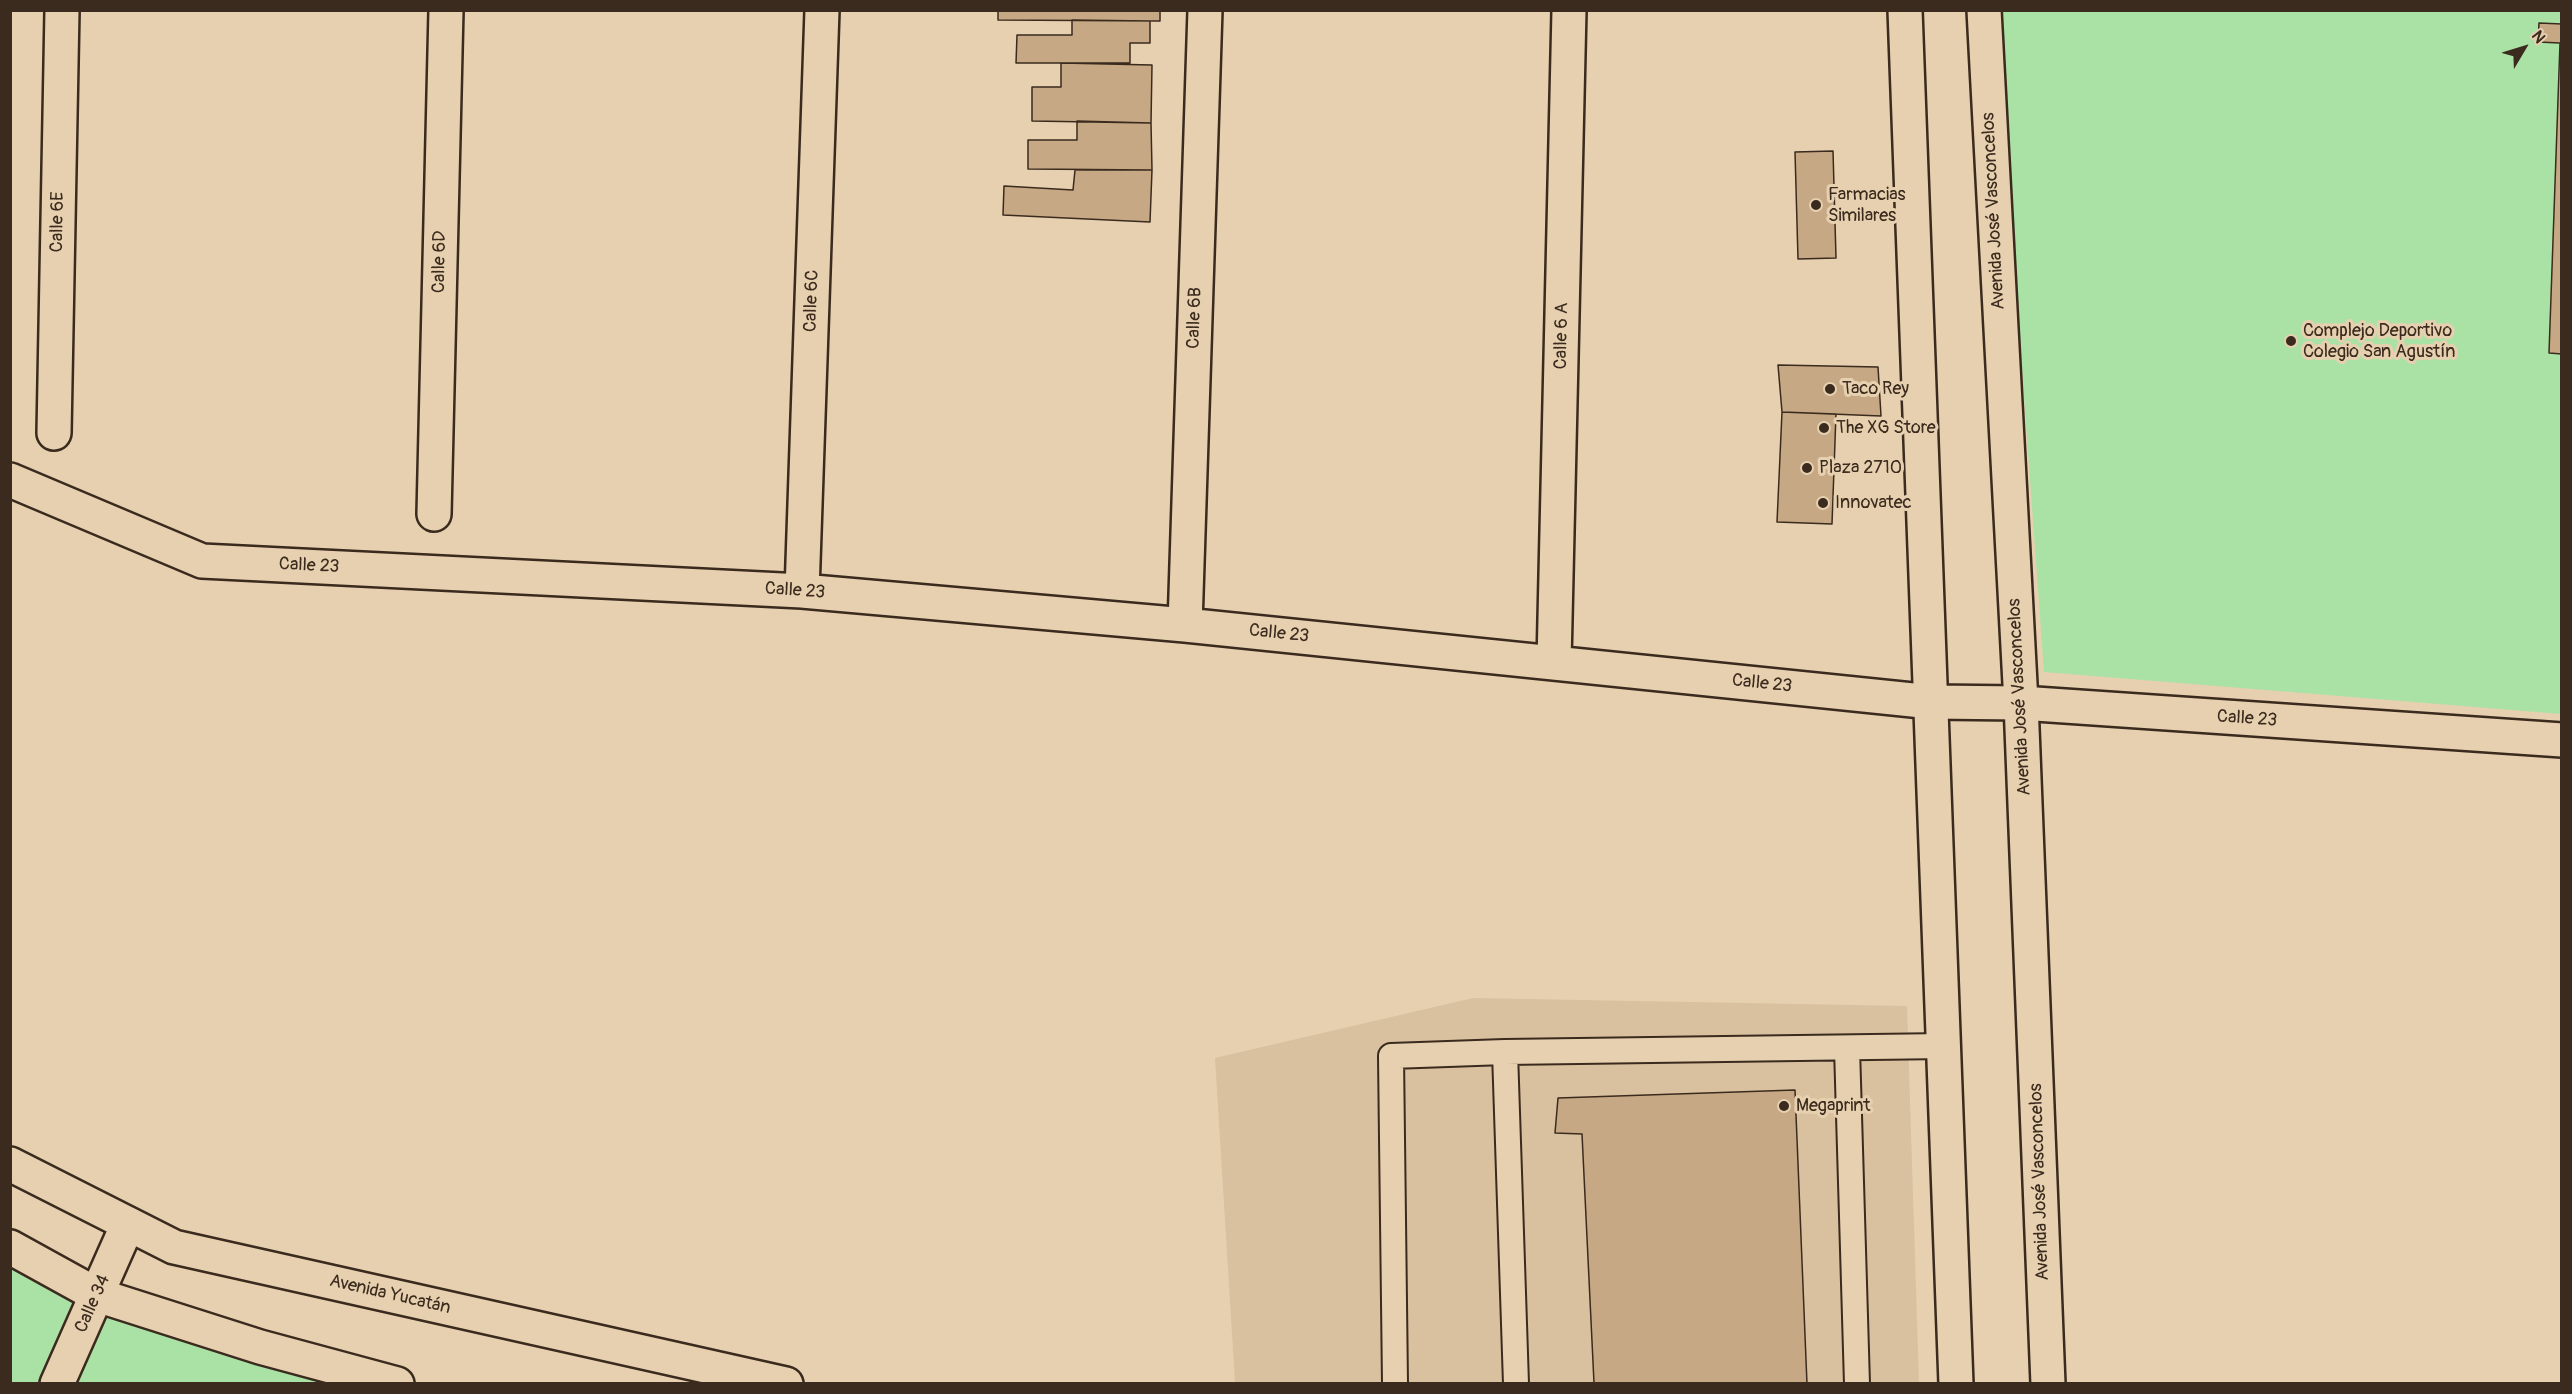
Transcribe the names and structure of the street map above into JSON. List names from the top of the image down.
{
  "streets": {
    "street": [
      "Avenida José Vasconcelos",
      "Calle 6E",
      "Calle 6D",
      "Calle 6C",
      "Calle 6B",
      "Calle 6 A",
      "Calle 23",
      "Avenida Yucatán",
      "Calle 34"
    ]
  },
  "crossings": [
    ["Avenida José Vasconcelos", "Calle 23"],
    ["Calle 6C", "Calle 23"],
    ["Calle 6B", "Calle 23"],
    ["Calle 6 A", "Calle 23"],
    ["Avenida Yucatán", "Calle 34"]
  ],
  "places": [
    "Farmacias Similares",
    "Complejo Deportivo Colegio San Agustín",
    "Taco Rey",
    "The XG Store",
    "Plaza 2710",
    "Innovatec",
    "Megaprint"
  ],
  "north": "top right"
}
